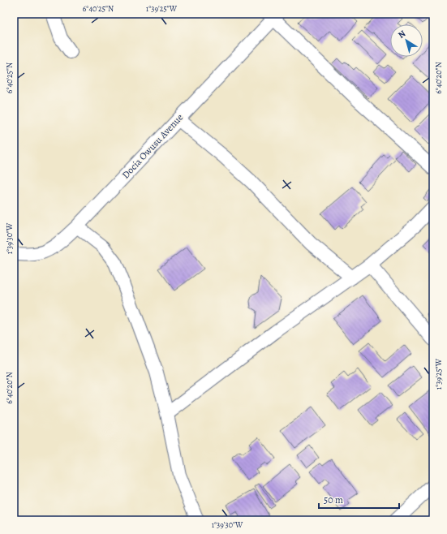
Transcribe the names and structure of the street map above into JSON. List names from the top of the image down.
{
  "streets": {
    "street": ["Docia Owusu Avenue"]
  },
  "scale_bar": "50 m",
  "north": "top left",
  "coordinates": [
    "6°40'25\"N",
    "1°39'25\"W",
    "6°40'20\"N",
    "1°39'30\"W"
  ]
}
